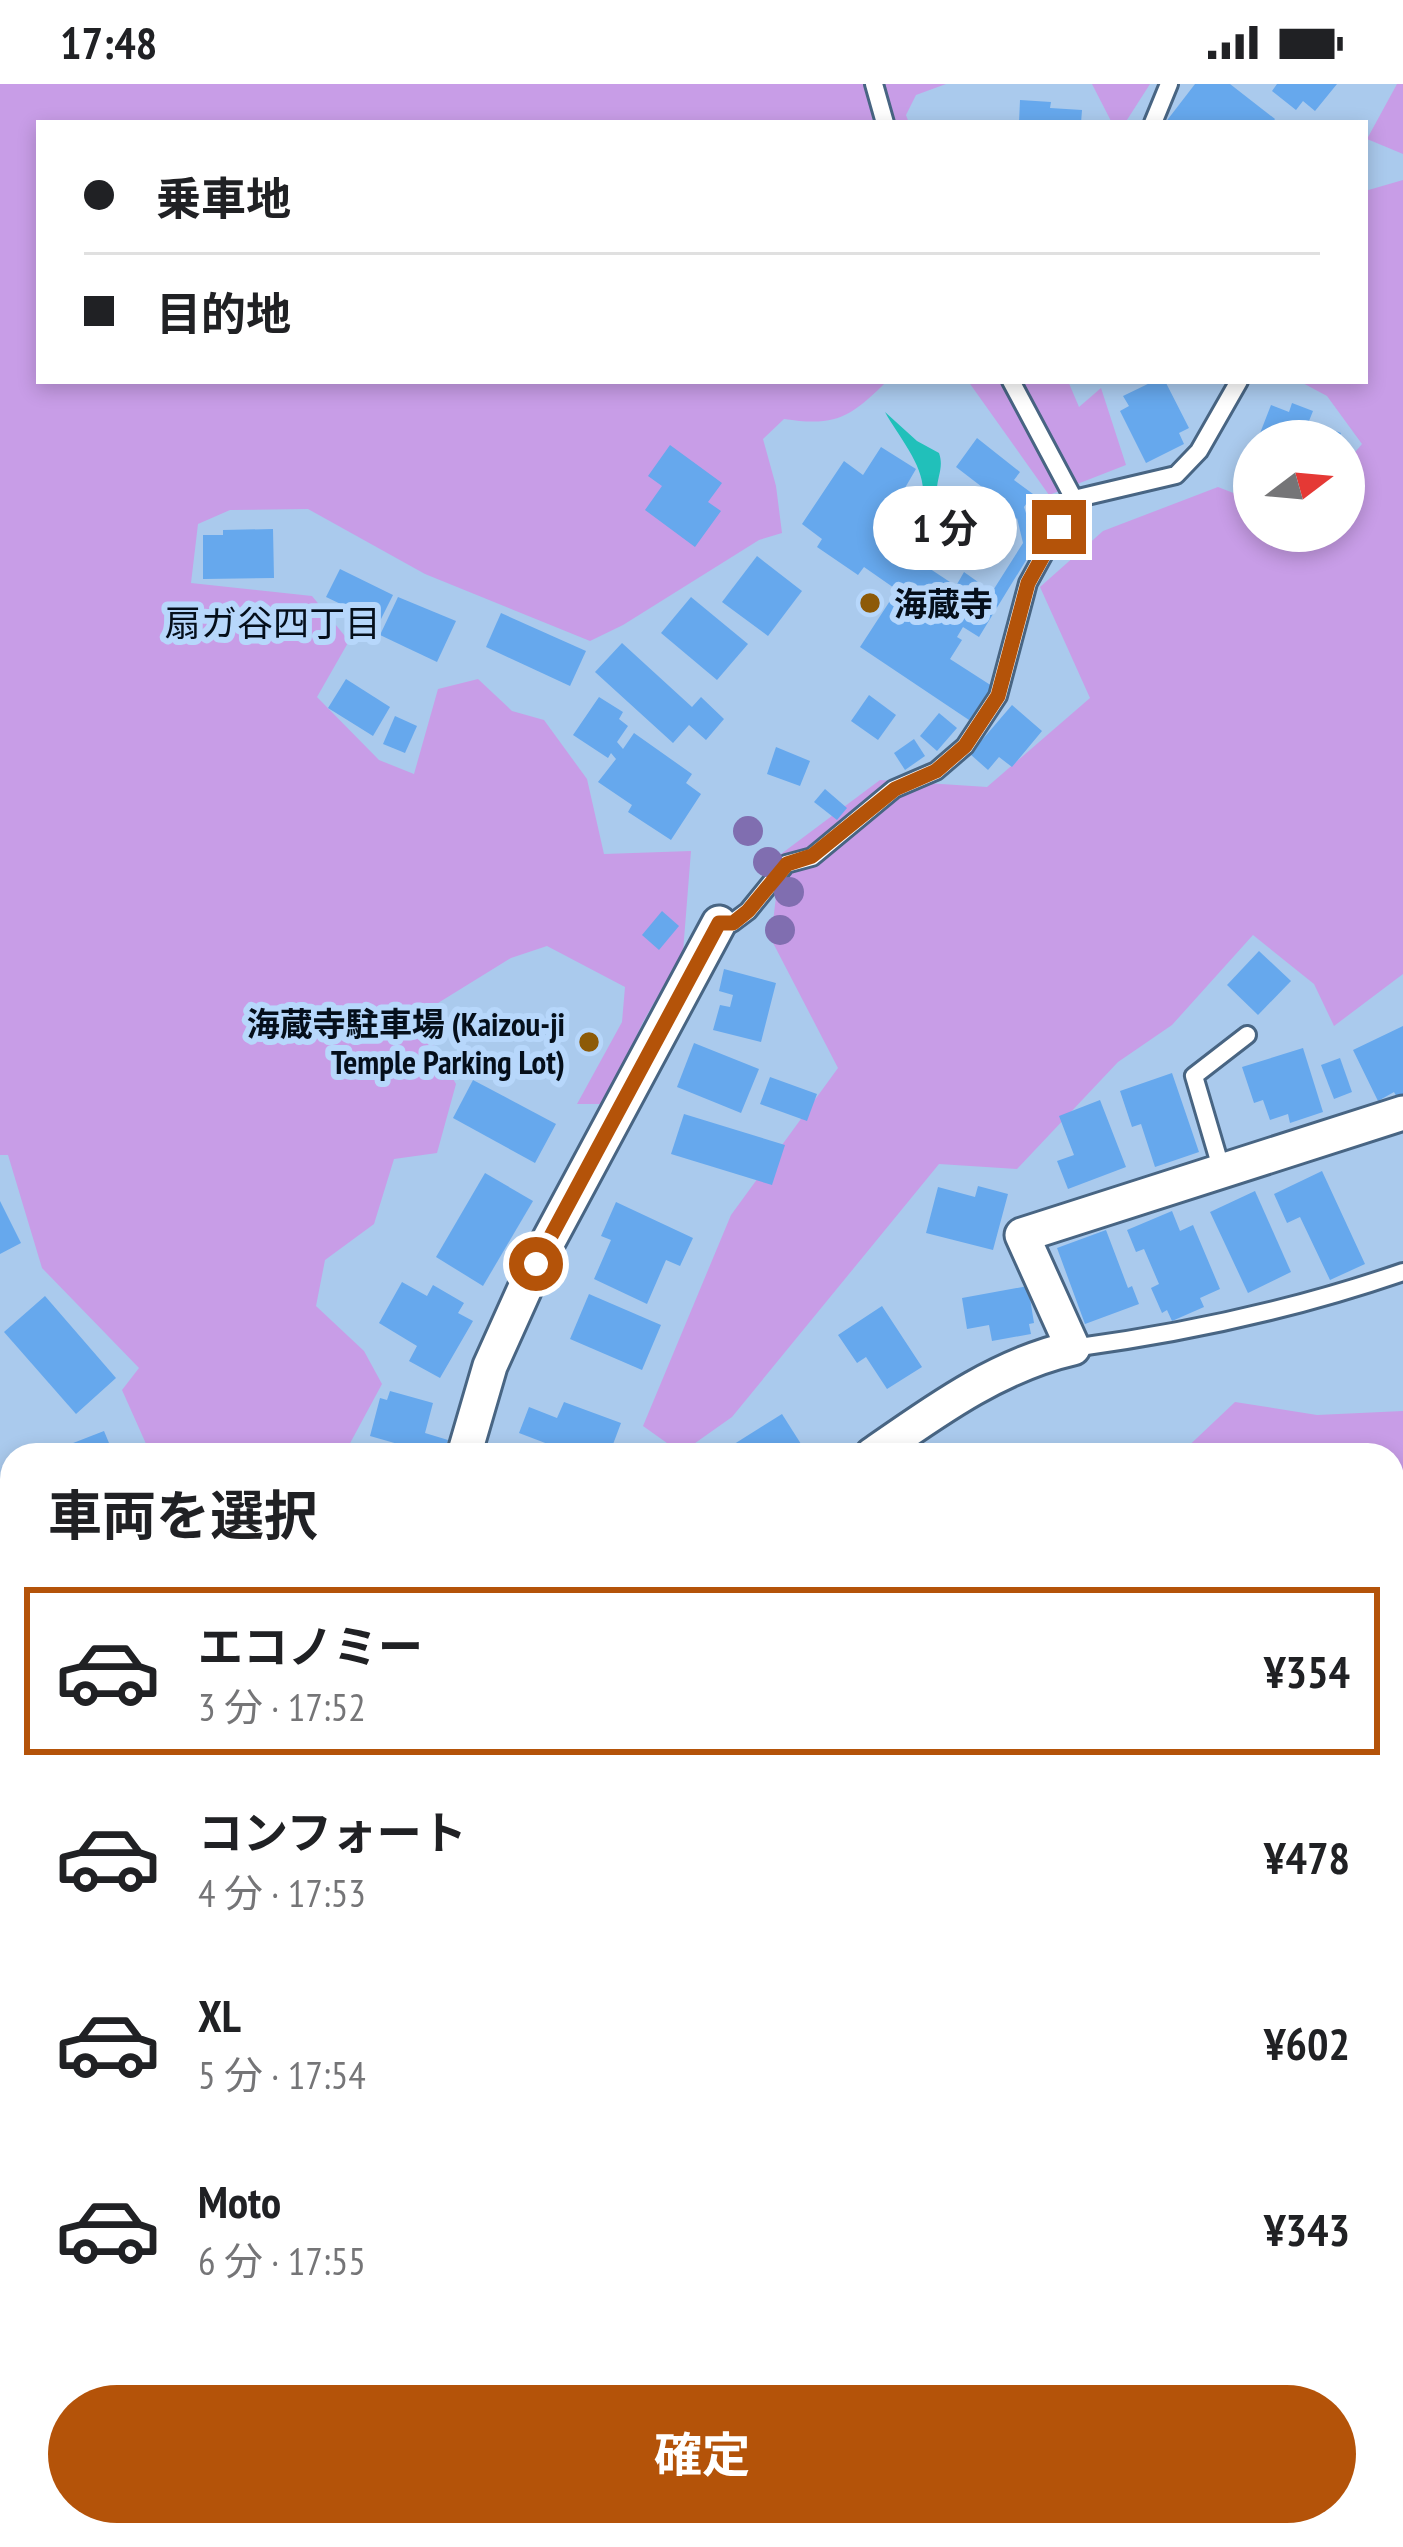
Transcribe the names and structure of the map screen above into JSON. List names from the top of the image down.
{
  "districts": ["扇ガ谷四丁目"],
  "places": ["海蔵寺", "海蔵寺駐車場 (Kaizou-ji Temple Parking Lot)"],
  "north": "right",
  "page": {
    "status": "17:48",
    "banner": ["乗車地", "目的地"],
    "bubble": "1 分",
    "heading": "車両を選択",
    "list": [
      {
        "name": "エコノミー",
        "note": "3 分 · 17:52",
        "value": "¥354"
      },
      {
        "name": "コンフォート",
        "note": "4 分 · 17:53",
        "value": "¥478"
      },
      {
        "name": "XL",
        "note": "5 分 · 17:54",
        "value": "¥602"
      },
      {
        "name": "Moto",
        "note": "6 分 · 17:55",
        "value": "¥343"
      }
    ],
    "buttons": "確定"
  }
}
